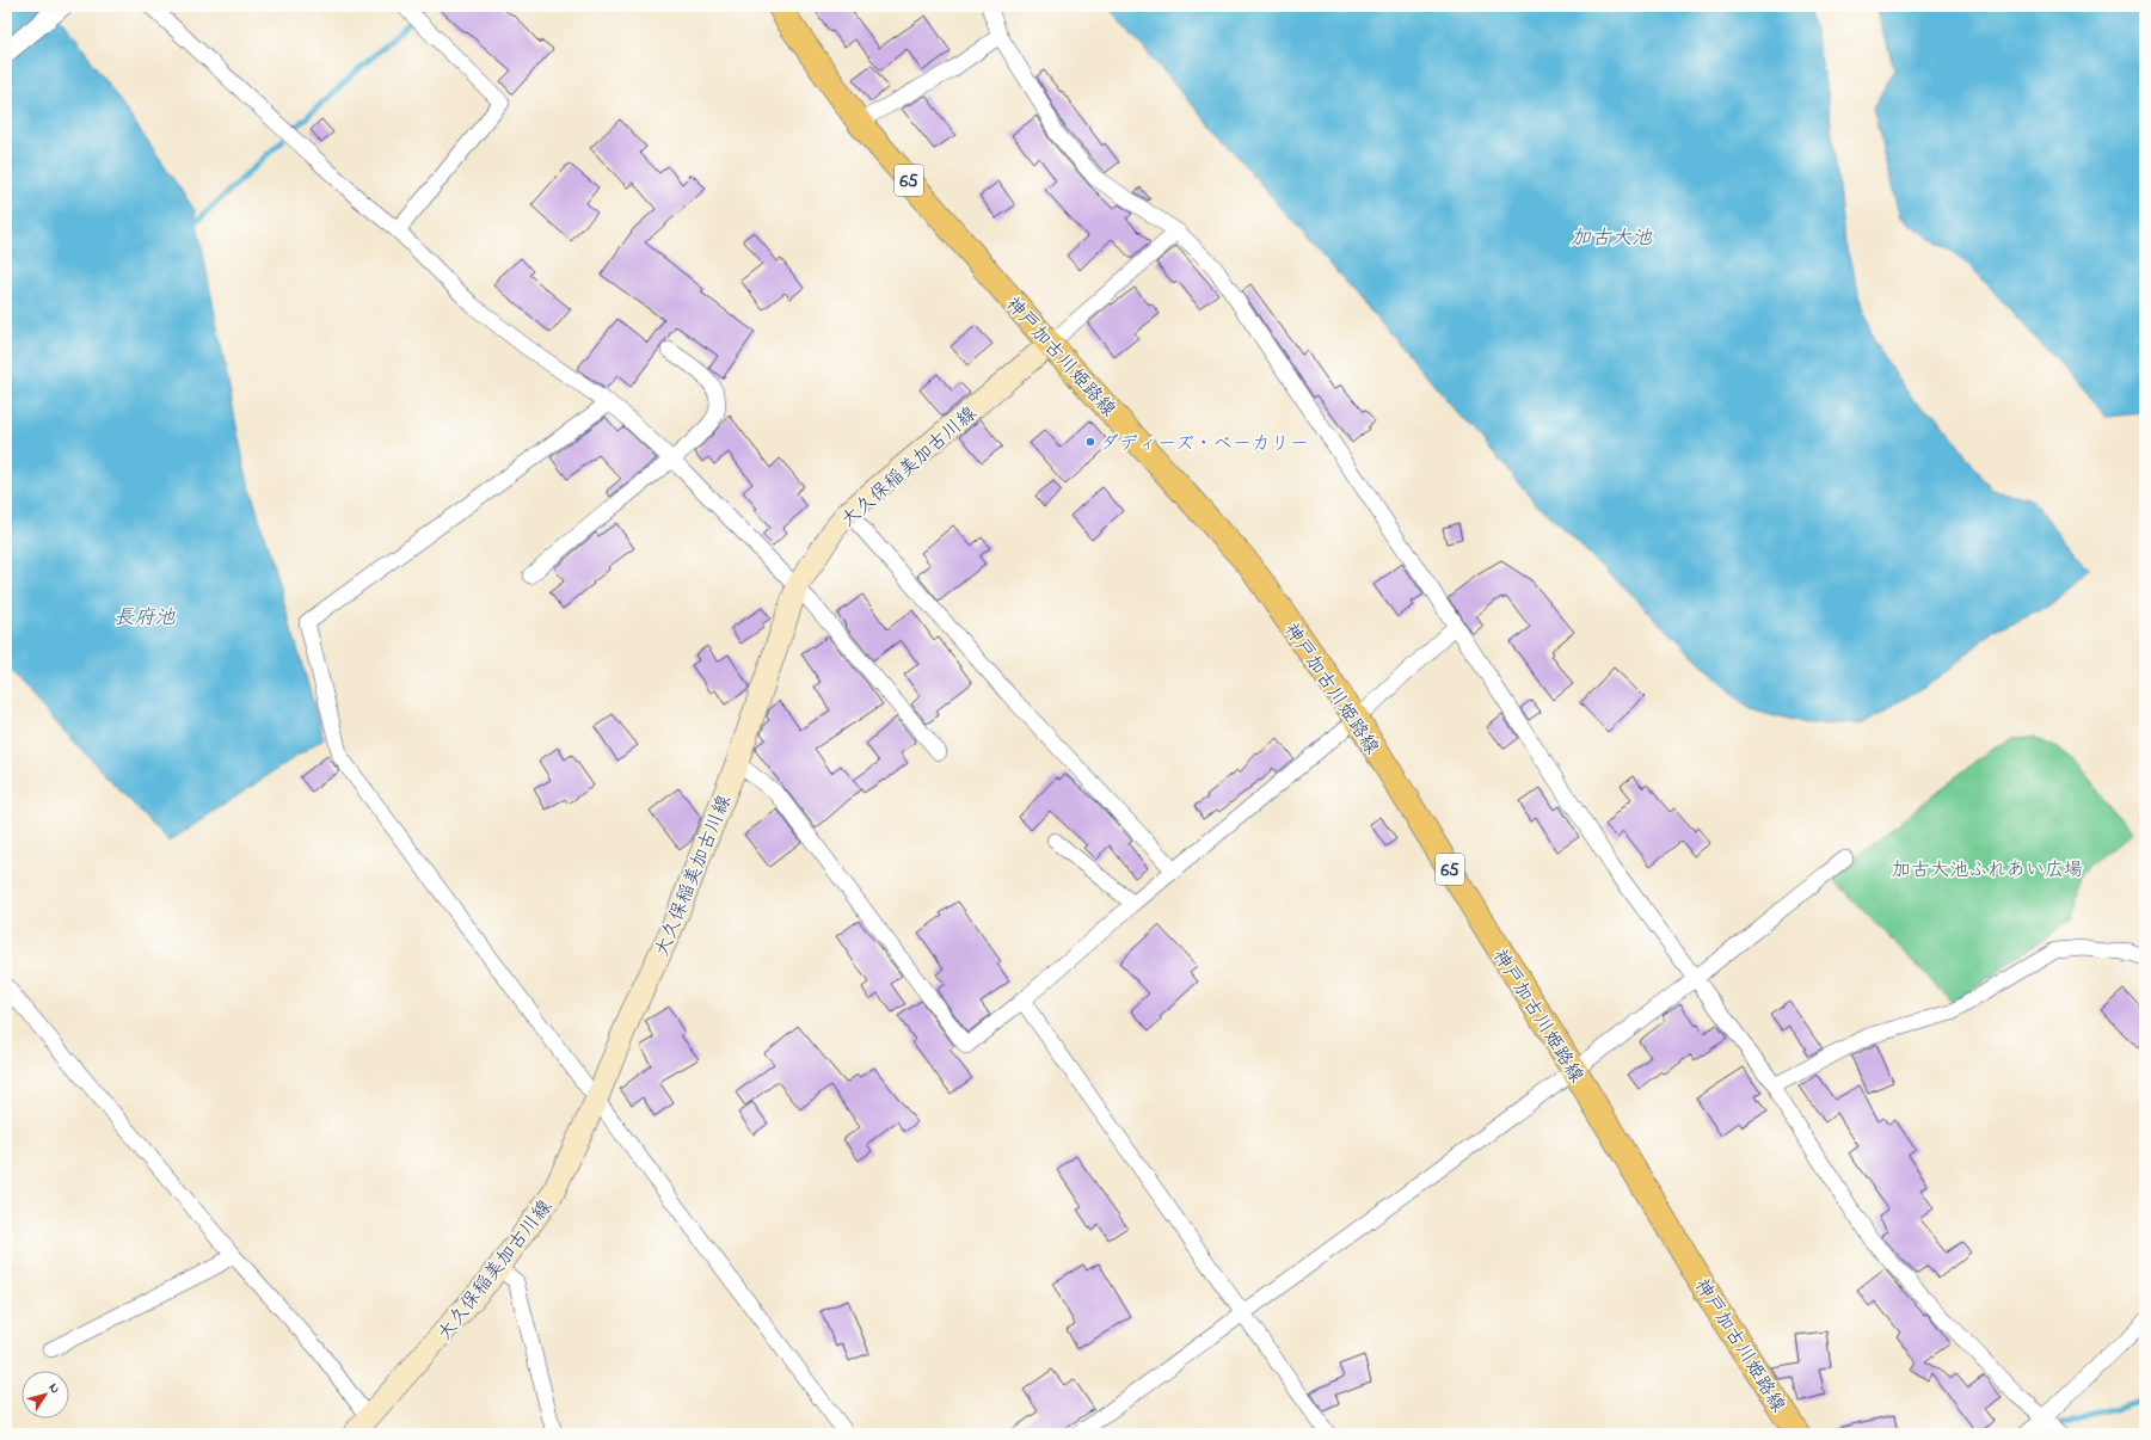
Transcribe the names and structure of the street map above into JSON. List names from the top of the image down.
{
  "streets": {
    "main road": ["65", "神戸加古川姫路線", "大久保稲美加古川線"]
  },
  "crossings": [
    ["神戸加古川姫路線", "大久保稲美加古川線"]
  ],
  "water": ["加古大池", "長府池"],
  "parks": ["加古大池ふれあい広場"],
  "places": ["ダディーズ・ベーカリー"],
  "north": "top right"
}
